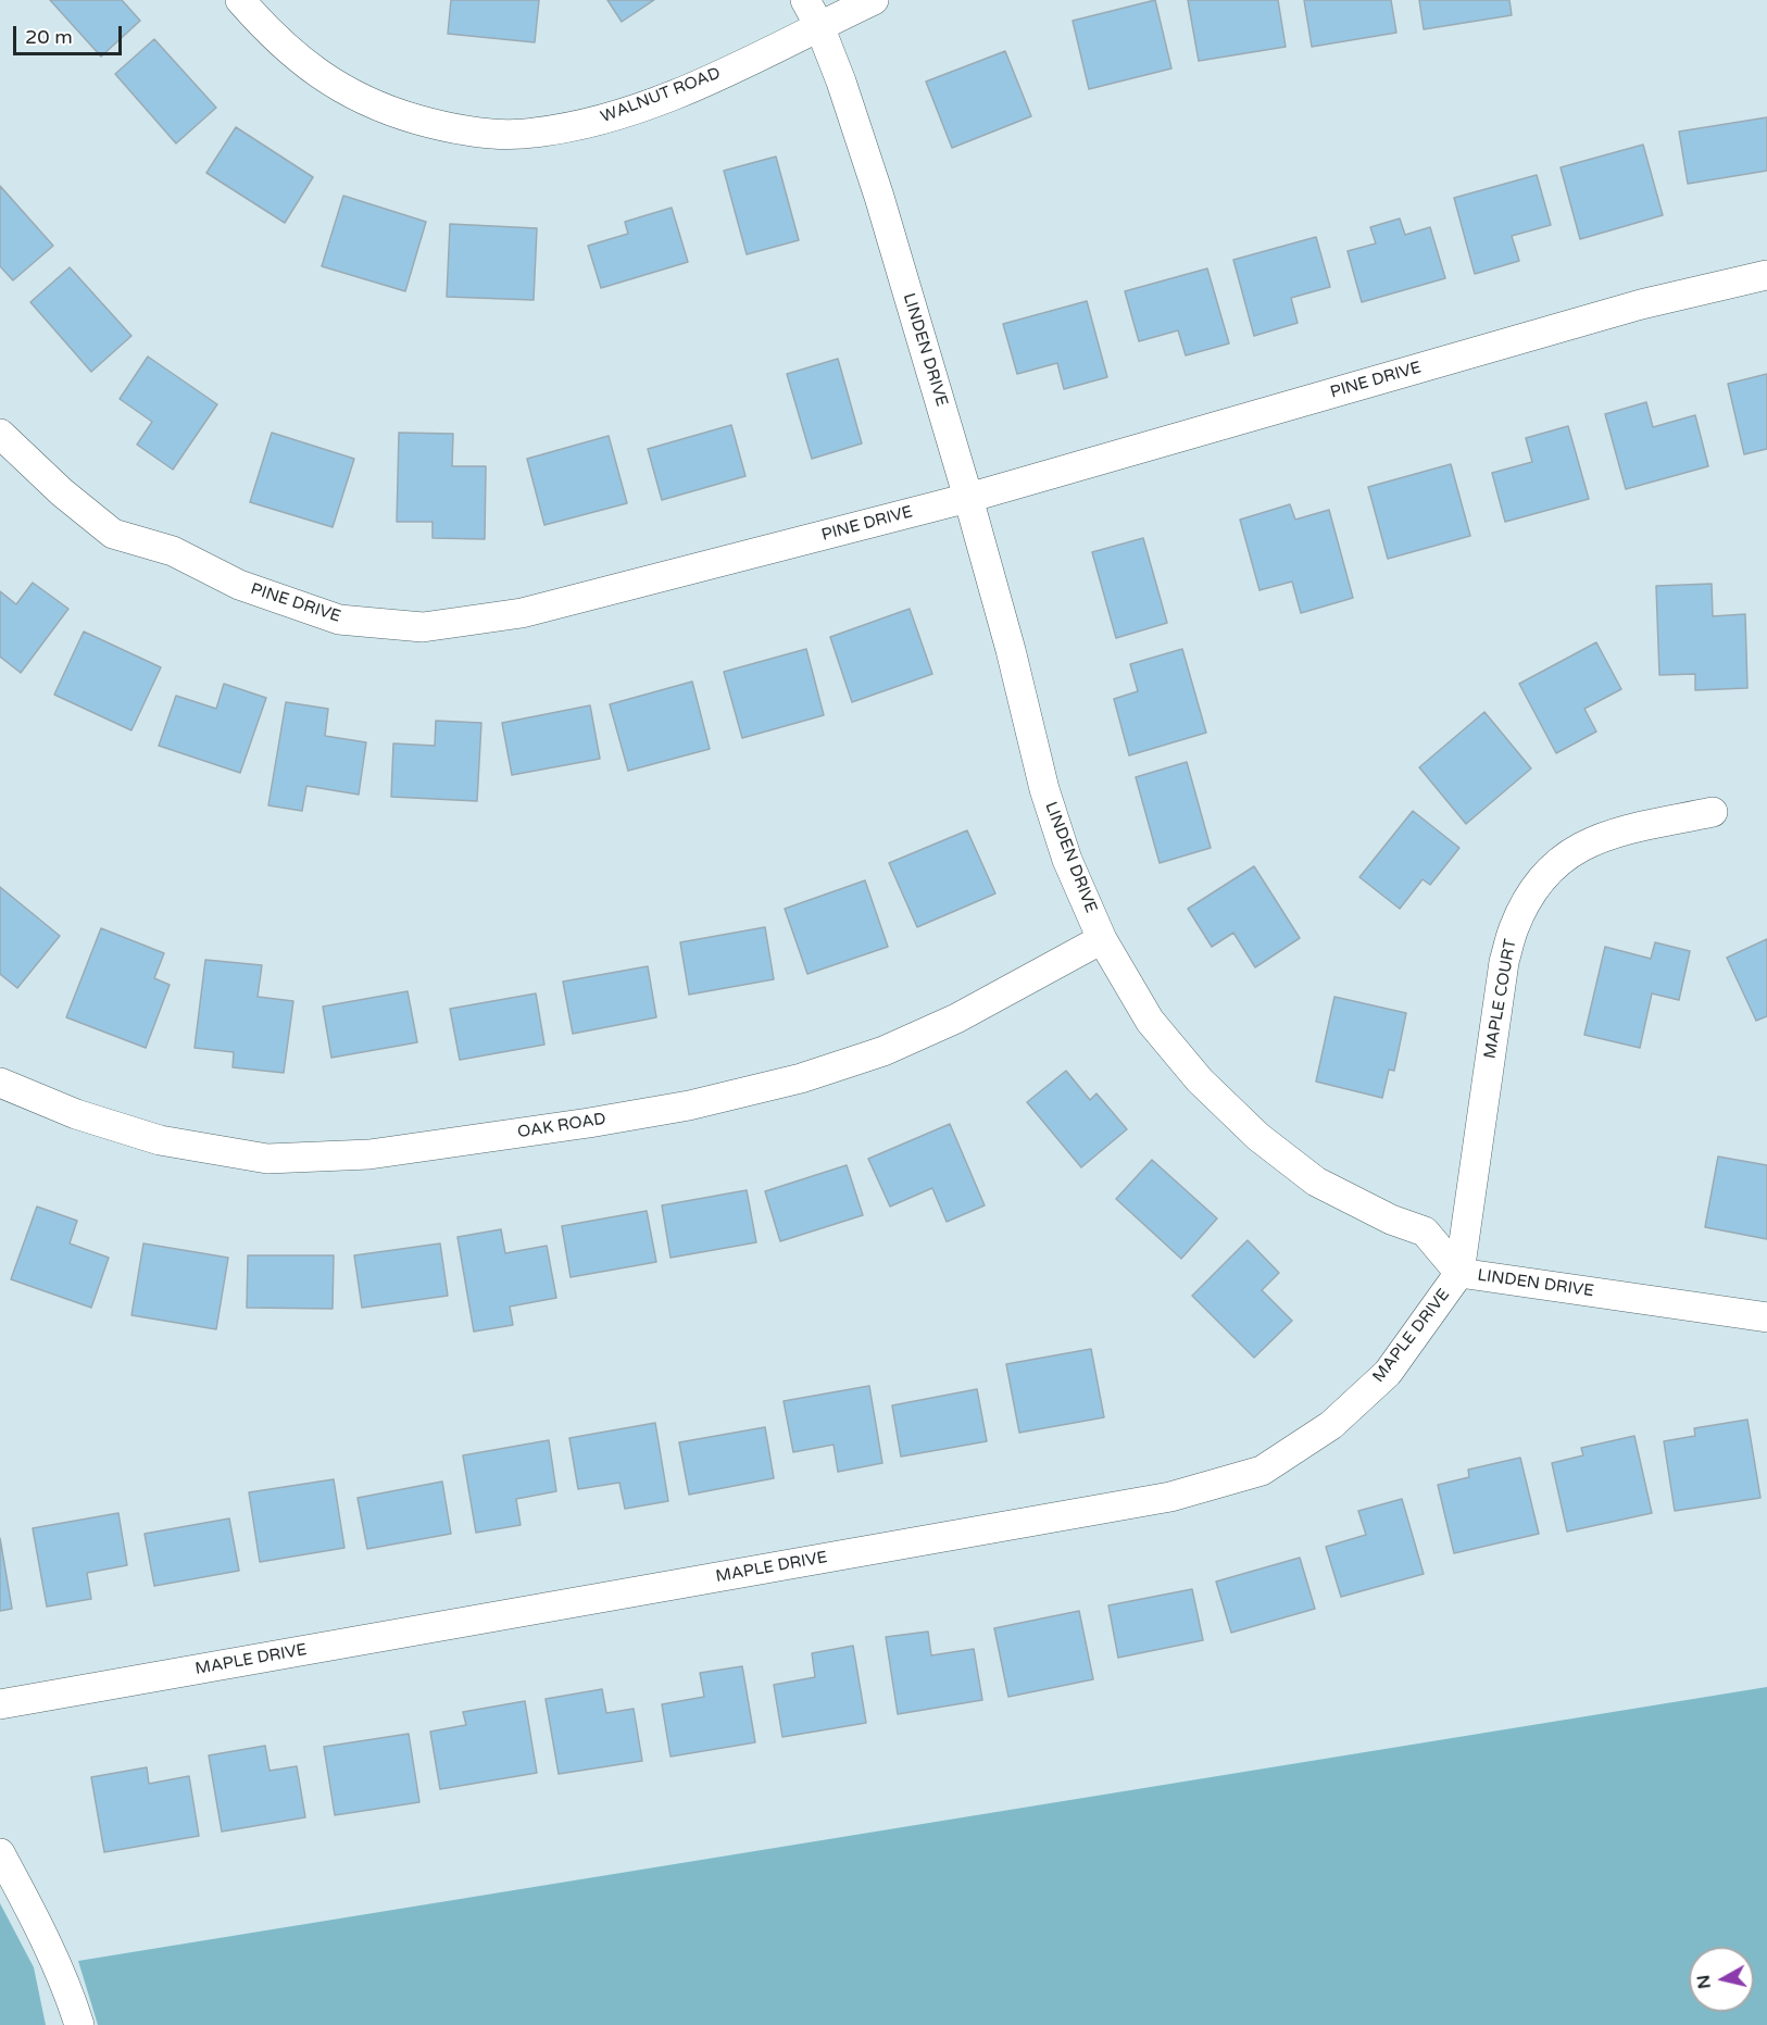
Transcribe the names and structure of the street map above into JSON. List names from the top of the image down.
{
  "streets": {
    "street": [
      "WALNUT ROAD",
      "LINDEN DRIVE",
      "PINE DRIVE",
      "MAPLE COURT",
      "OAK ROAD",
      "MAPLE DRIVE"
    ]
  },
  "crossings": [
    ["WALNUT ROAD", "LINDEN DRIVE"],
    ["LINDEN DRIVE", "PINE DRIVE"],
    ["LINDEN DRIVE", "MAPLE COURT"],
    ["LINDEN DRIVE", "OAK ROAD"],
    ["LINDEN DRIVE", "MAPLE DRIVE"],
    ["MAPLE COURT", "MAPLE DRIVE"]
  ],
  "scale_bar": "20 m",
  "north": "left"
}
